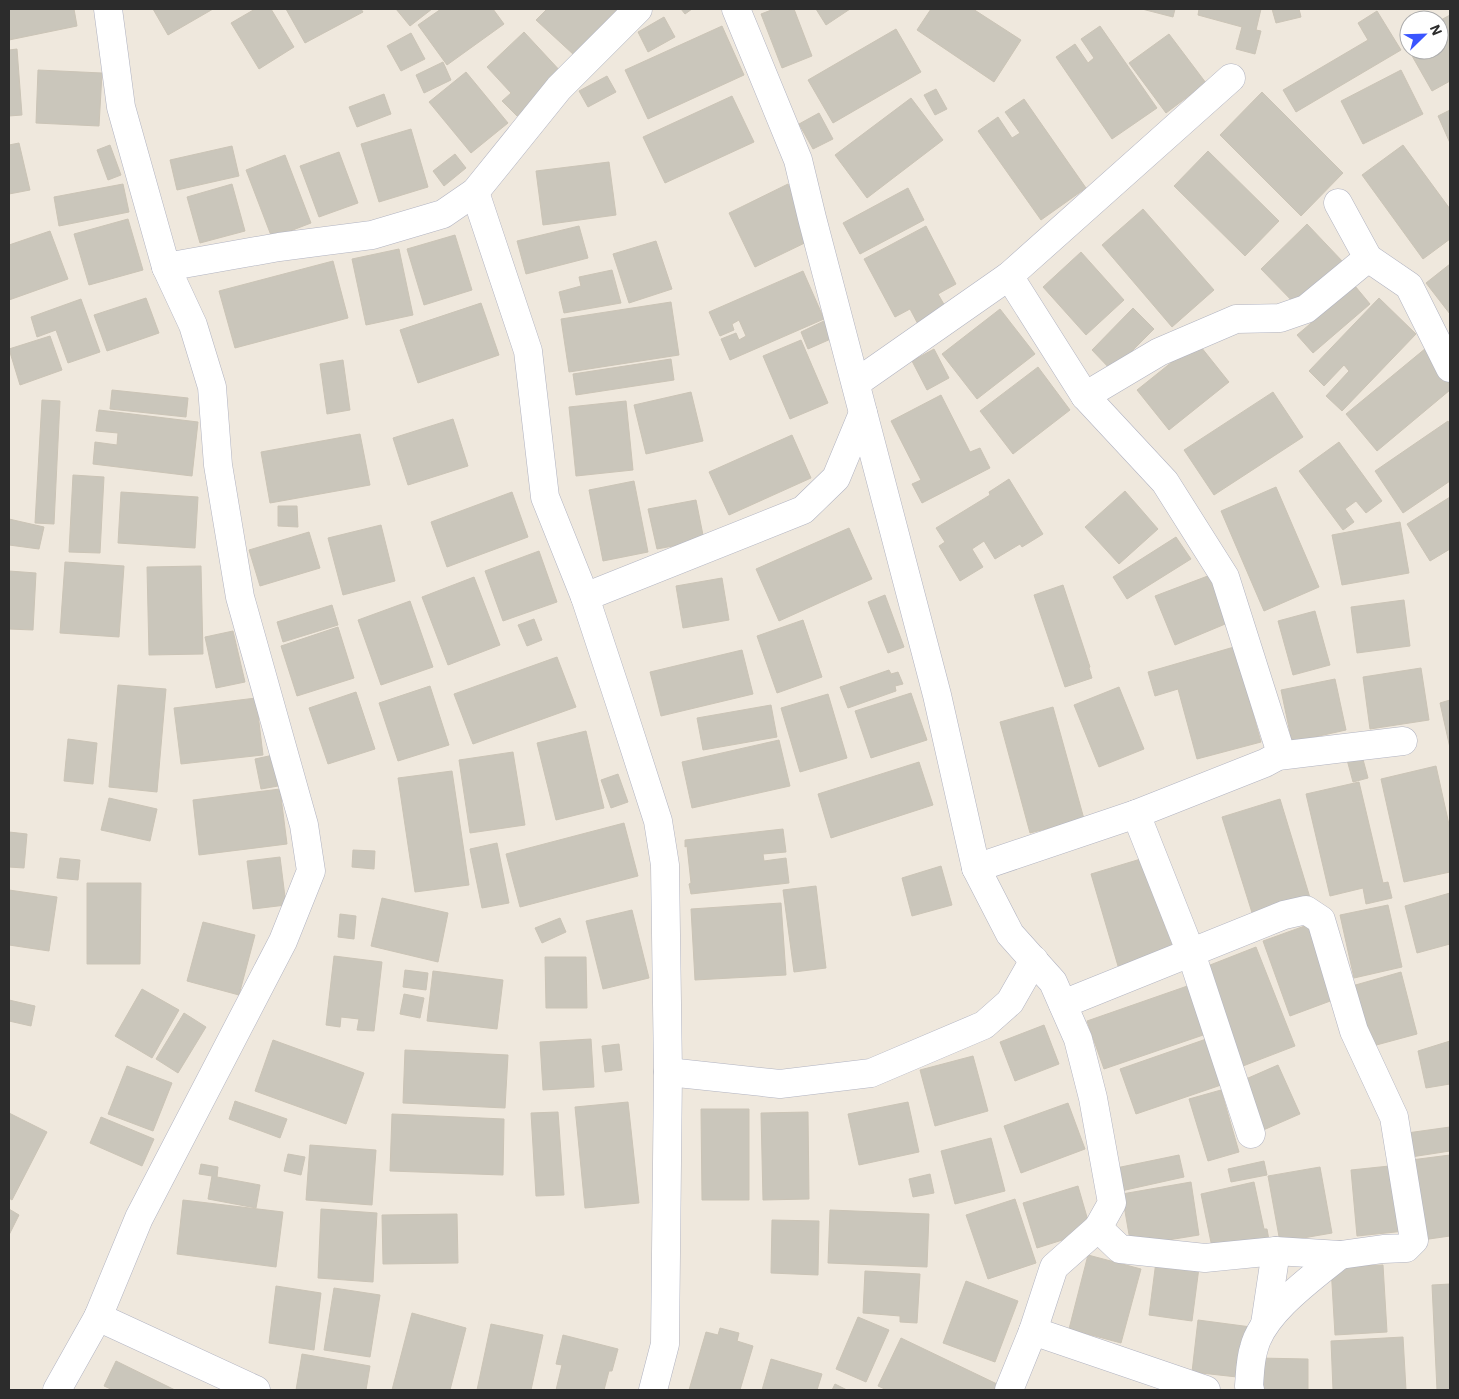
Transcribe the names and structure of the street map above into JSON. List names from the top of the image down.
{
  "north": "top right"
}
